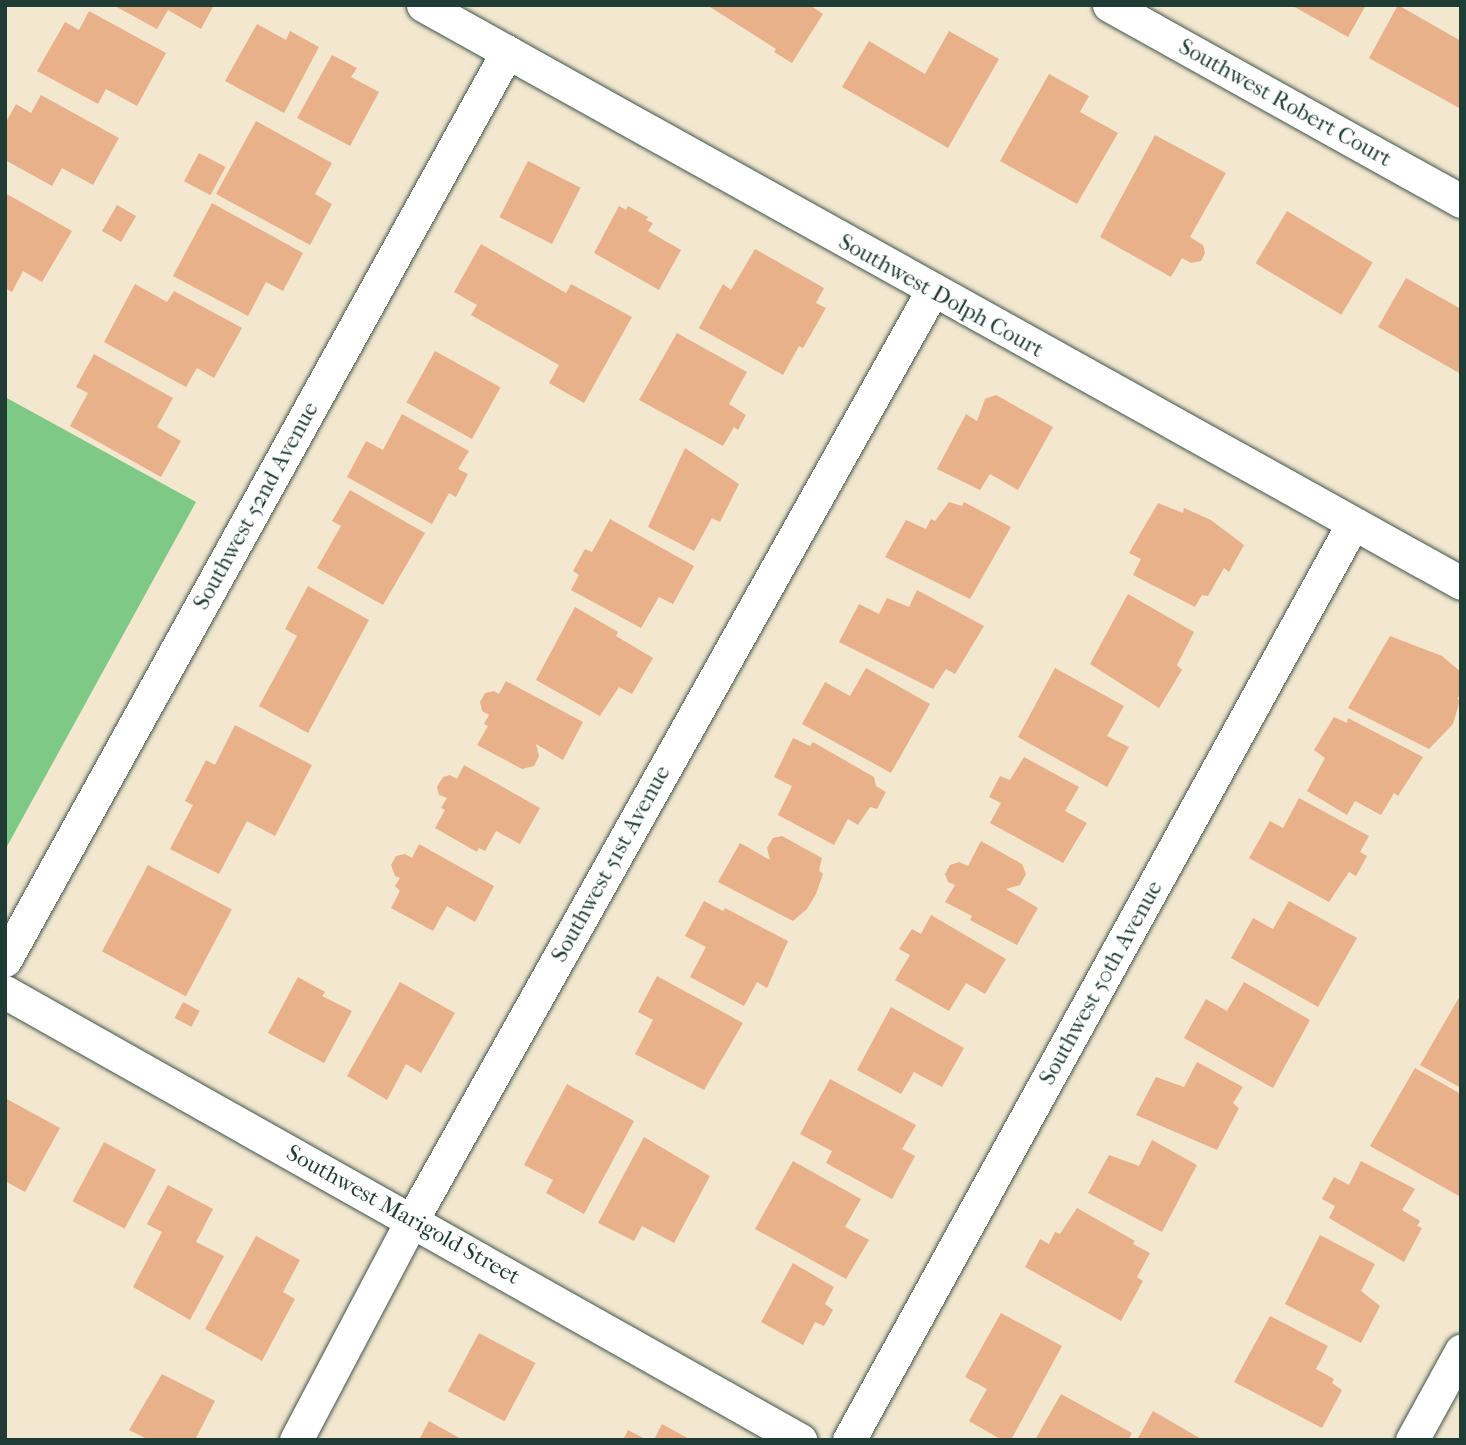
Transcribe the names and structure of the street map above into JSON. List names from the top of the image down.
{
  "streets": {
    "street": [
      "Southwest Robert Court",
      "Southwest Dolph Court",
      "Southwest 52nd Avenue",
      "Southwest 51st Avenue",
      "Southwest 50th Avenue",
      "Southwest Marigold Street"
    ]
  },
  "crossings": [
    ["Southwest Dolph Court", "Southwest 52nd Avenue"],
    ["Southwest Dolph Court", "Southwest 51st Avenue"],
    ["Southwest Dolph Court", "Southwest 50th Avenue"],
    ["Southwest 51st Avenue", "Southwest Marigold Street"]
  ]
}
